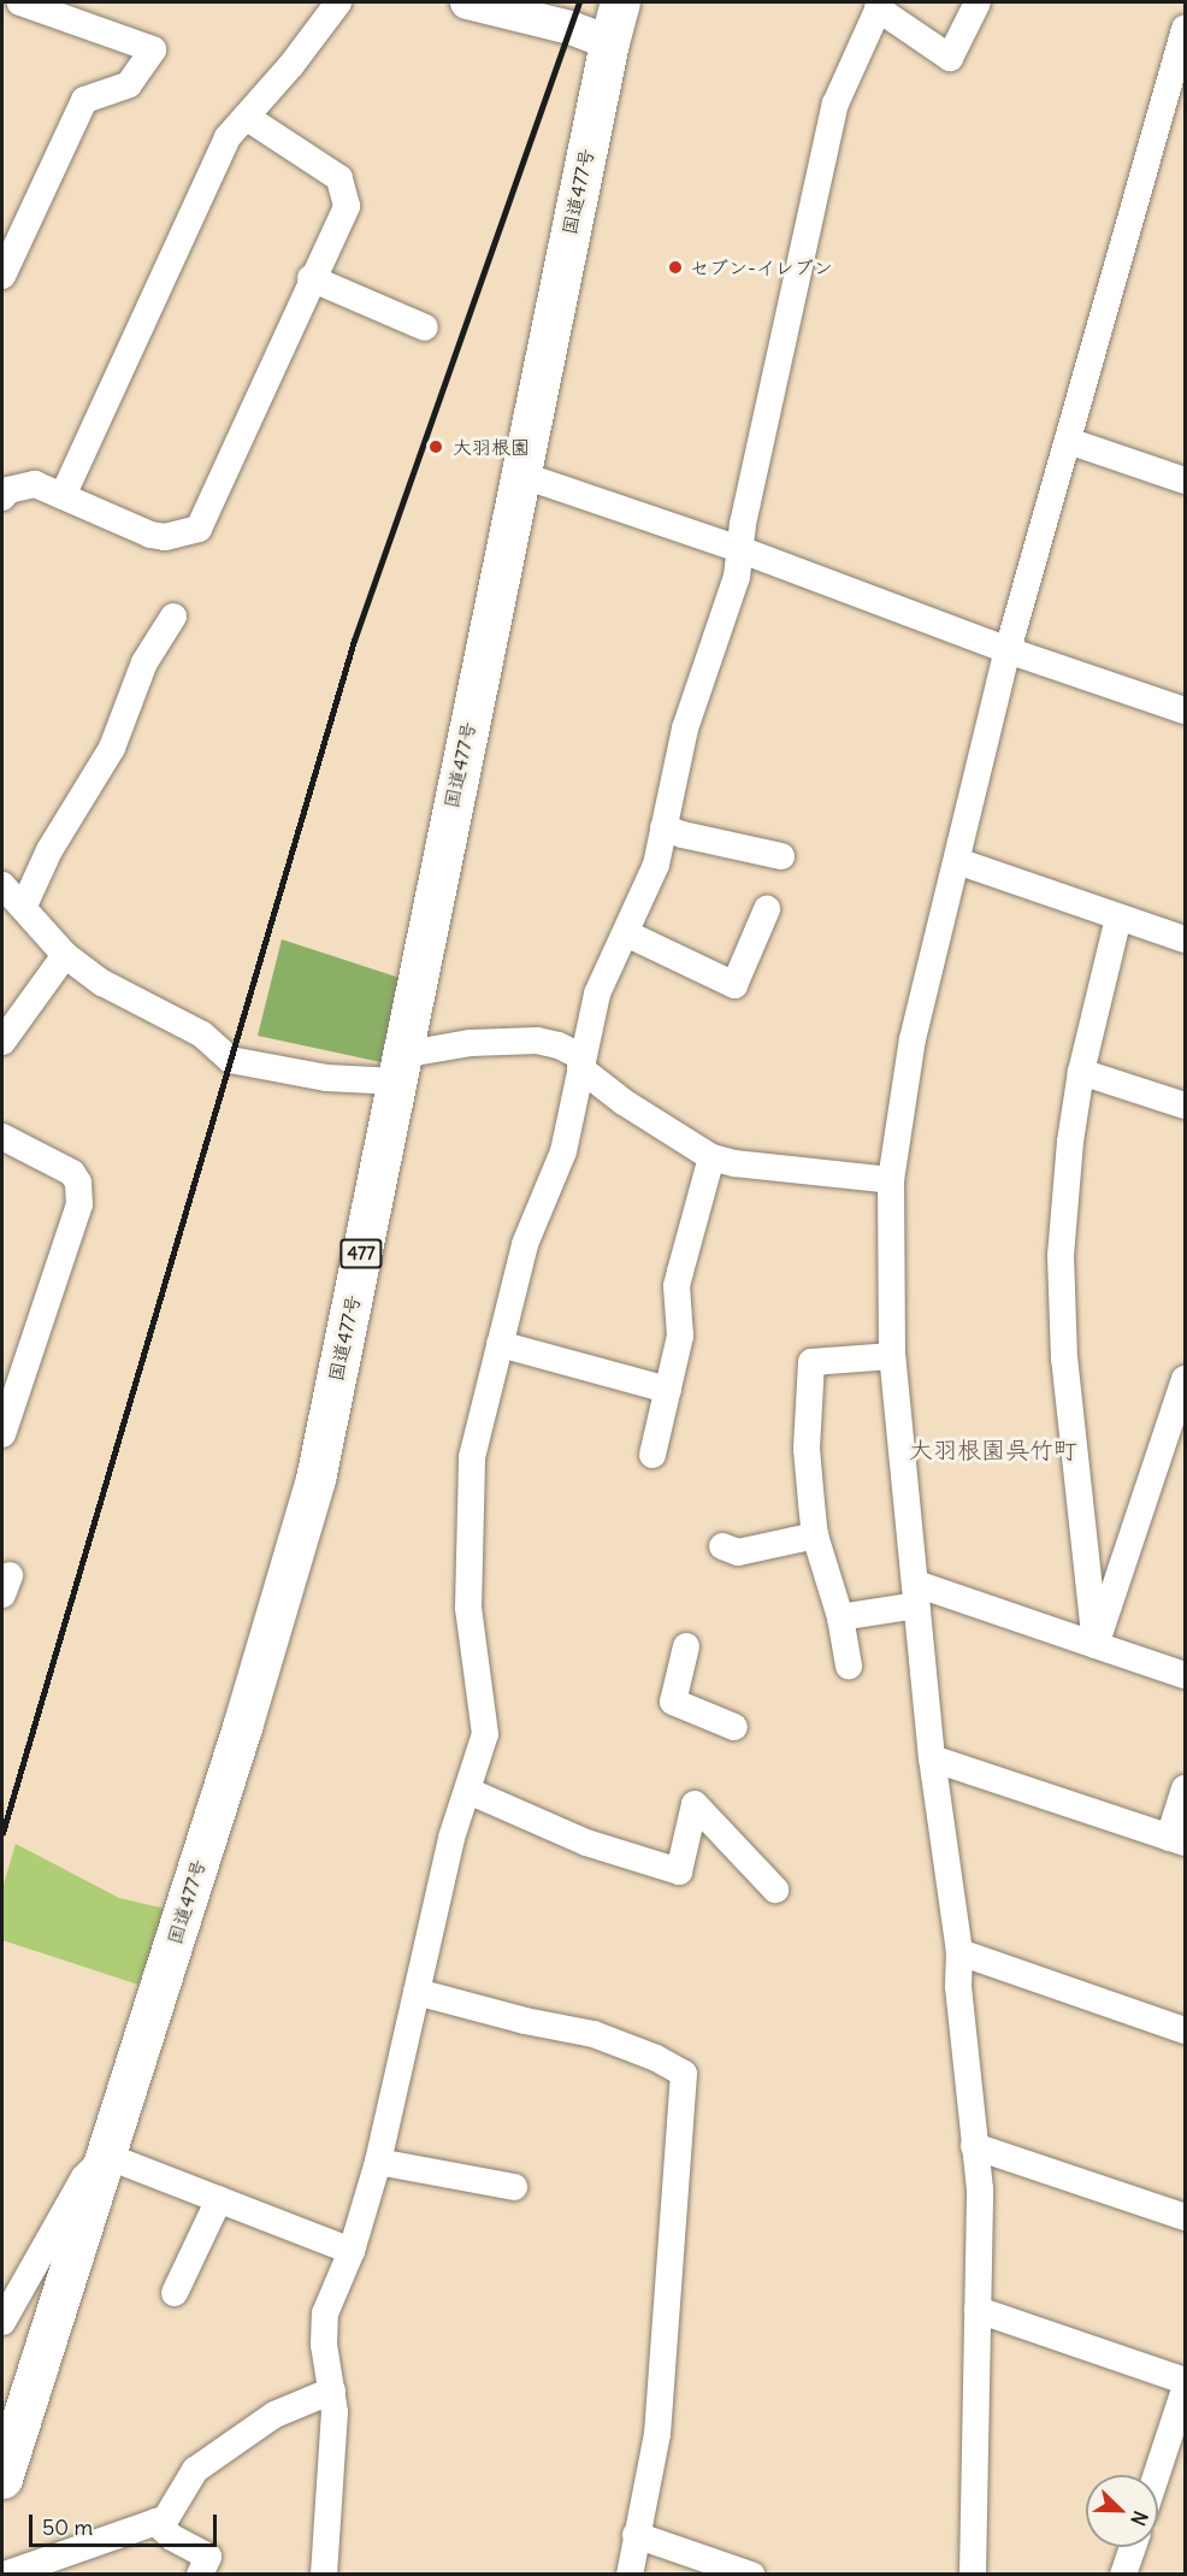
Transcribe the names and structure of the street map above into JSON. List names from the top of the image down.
{
  "streets": {
    "highway": ["国道477号", "477"]
  },
  "districts": ["大羽根園呉竹町"],
  "places": ["セブン-イレブン", "大羽根園"],
  "scale_bar": "50 m",
  "north": "bottom right"
}
